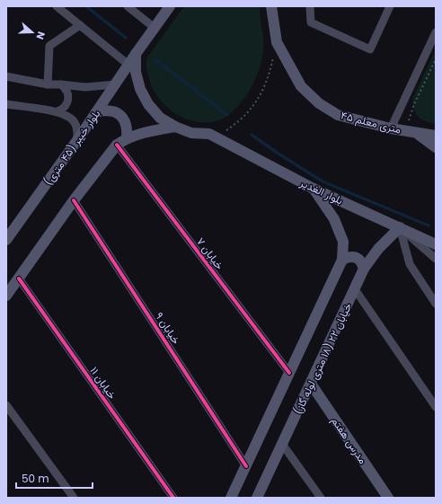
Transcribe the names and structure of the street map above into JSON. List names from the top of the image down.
{
  "streets": {
    "main road": [
      "۴۵ متری معلم",
      "بلوار خیبر (۴۵ متری)",
      "بلوار الغدیر",
      "خیابان ۲۲ (۱۸ متری لوله گاز)",
      "مدرس هفتم"
    ],
    "street": ["خیابان ۷", "خیابان ۹", "خیابان ۱۱"]
  },
  "crossings": [
    ["بلوار الغدیر", "خیابان ۲۲ (۱۸ متری لوله گاز)"],
    ["خیابان ۲۲ (۱۸ متری لوله گاز)", "مدرس هفتم"]
  ],
  "scale_bar": "50 m",
  "north": "right"
}
